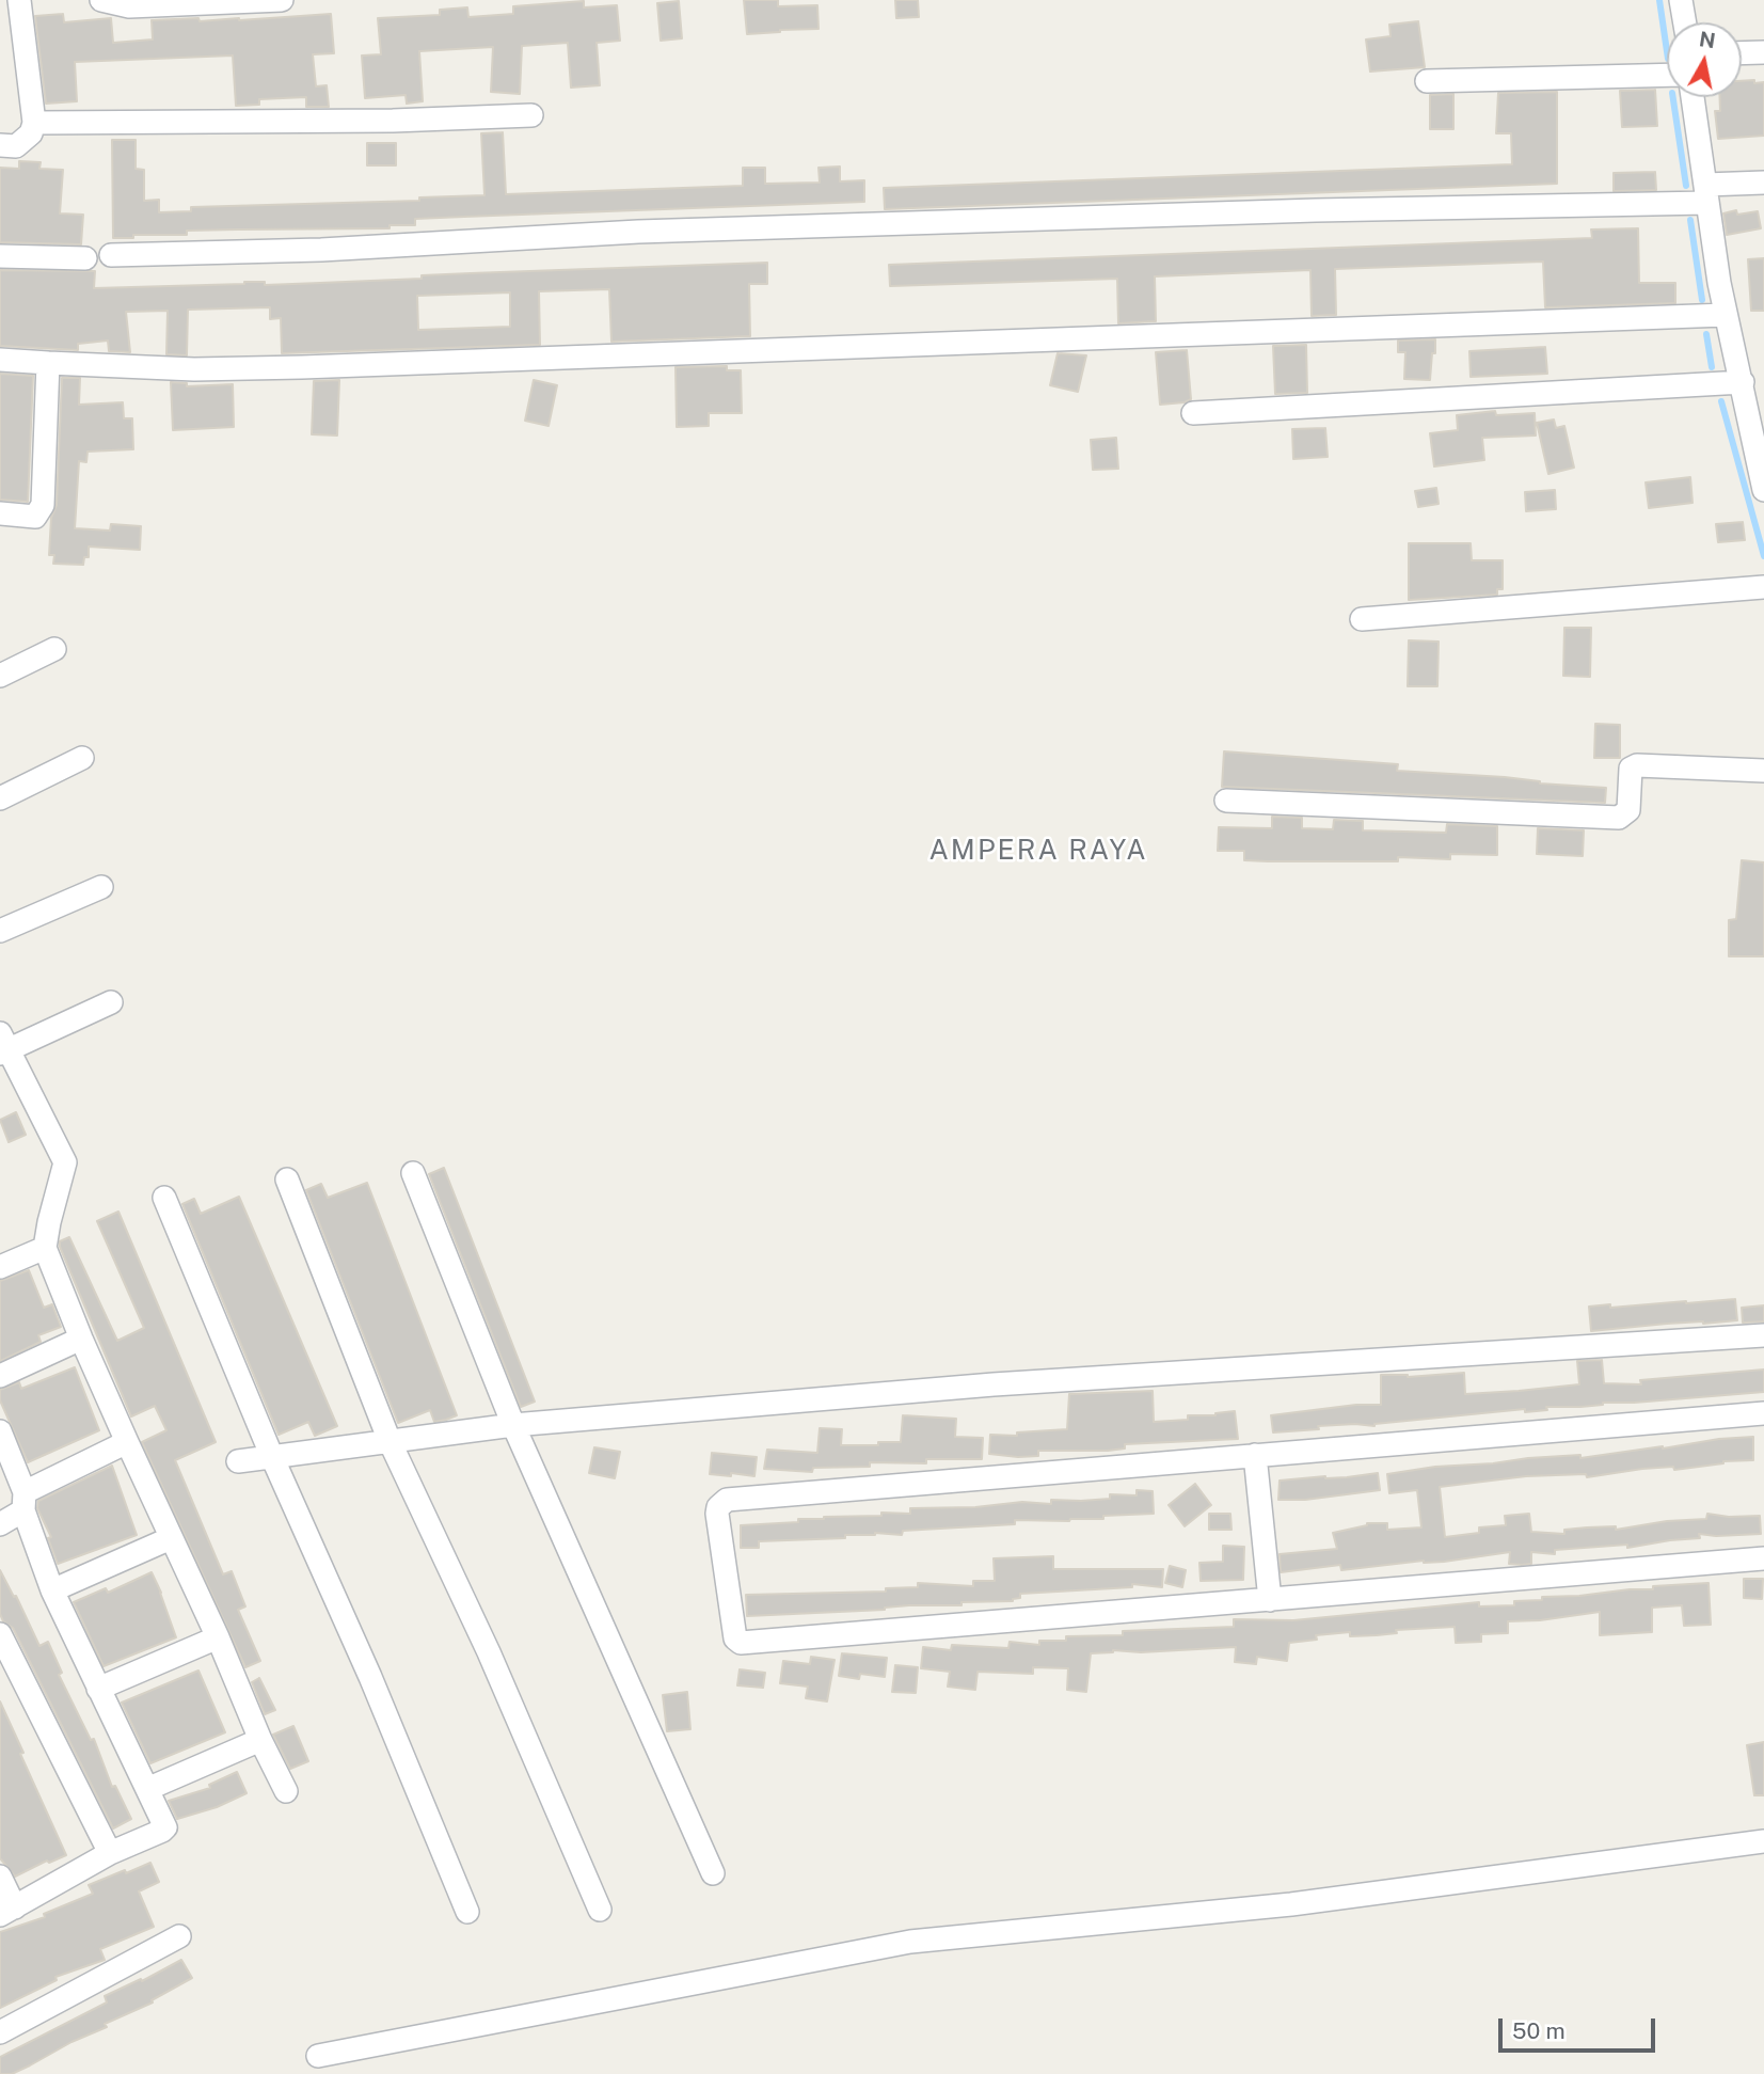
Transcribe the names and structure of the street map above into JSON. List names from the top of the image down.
{
  "districts": ["AMPERA RAYA"],
  "scale_bar": "50 m",
  "north": "top"
}
